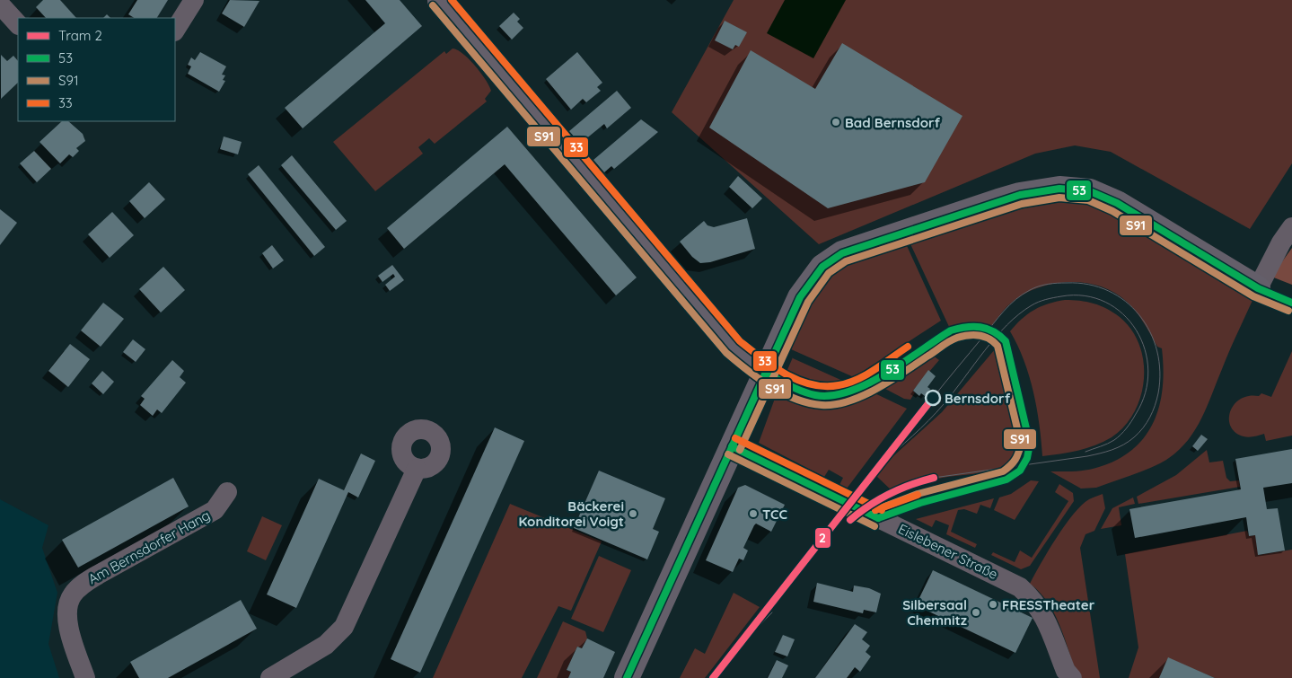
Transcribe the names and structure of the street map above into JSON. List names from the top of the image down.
{
  "streets": {
    "street": ["Am Bernsdorfer Hang", "Eislebener Straße"]
  },
  "places": [
    "Bad Bernsdorf",
    "Bernsdorf",
    "Bäckerei Konditorei Voigt",
    "TCC",
    "FRESSTheater",
    "Silbersaal Chemnitz"
  ],
  "lines": [
    "transit line 33",
    "transit line S91",
    "transit line 53",
    "tram line 2"
  ],
  "legend": [
    "Tram 2",
    "53",
    "S91",
    "33"
  ]
}
